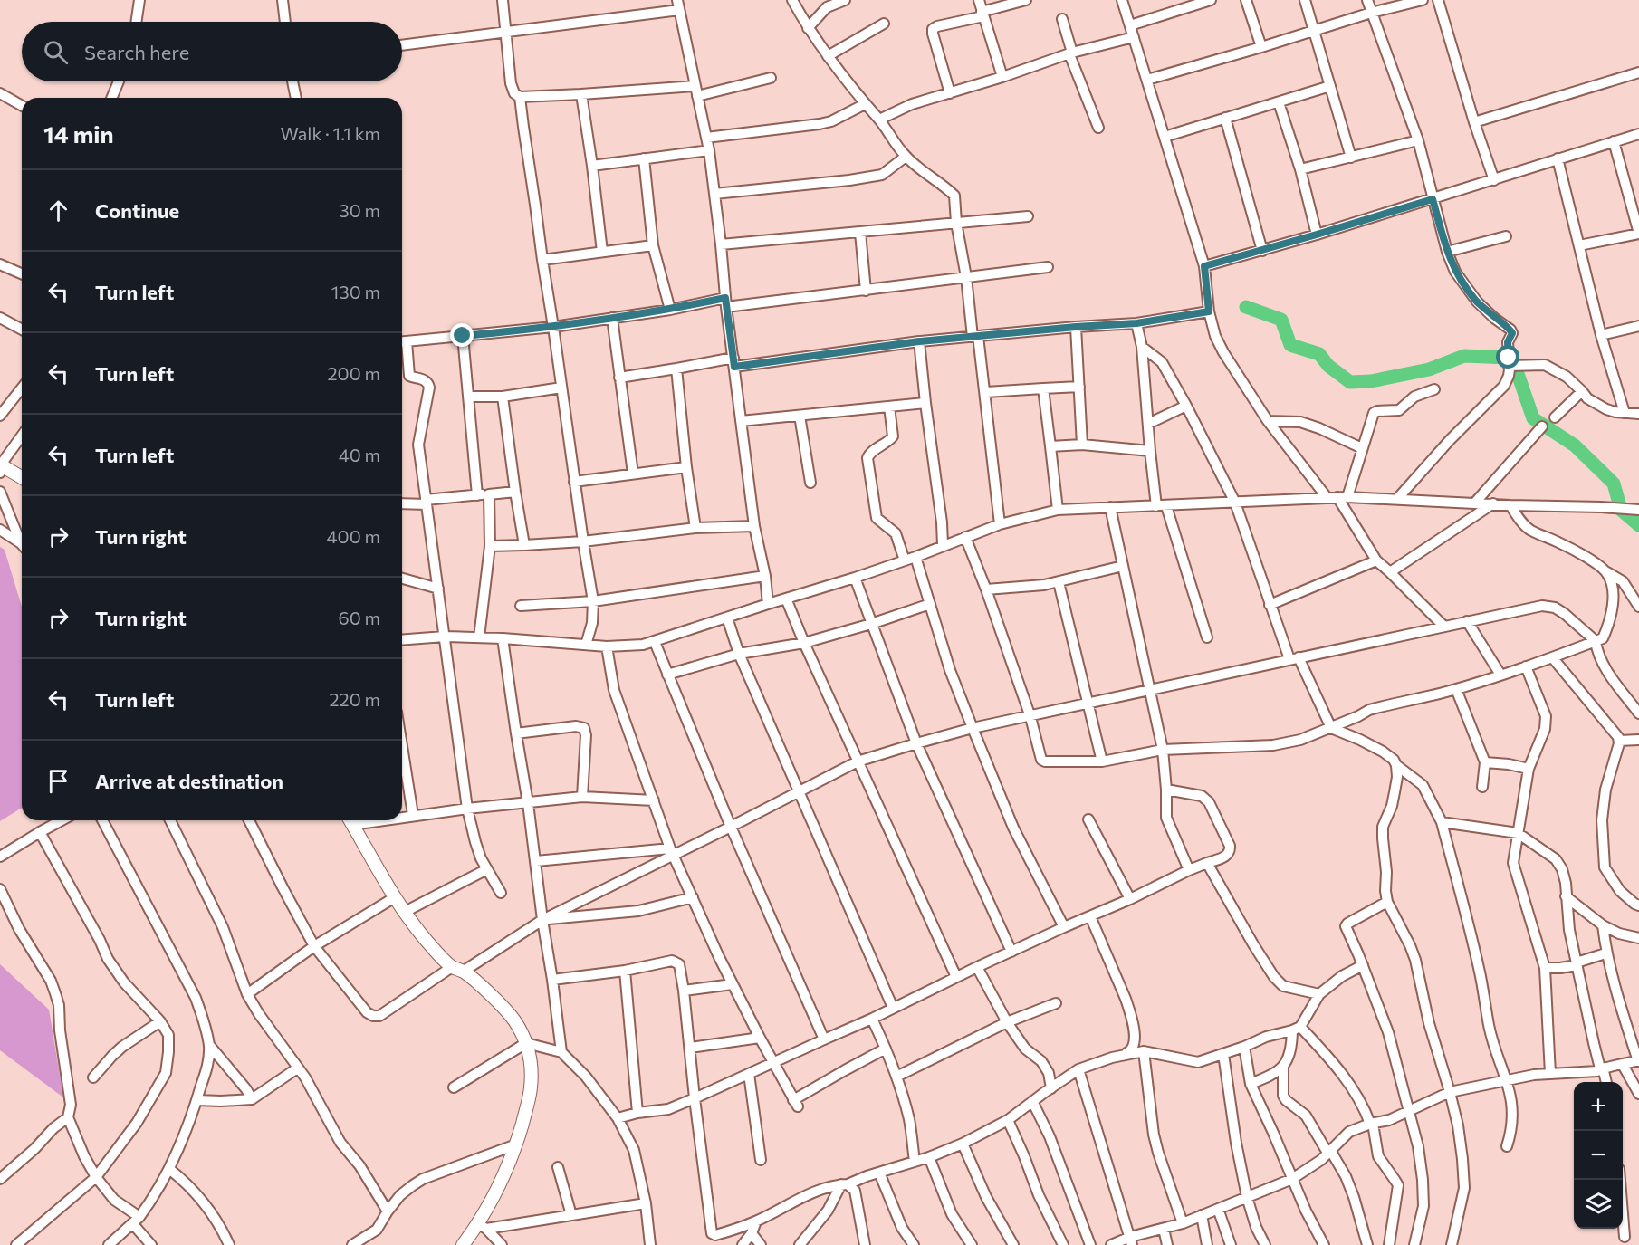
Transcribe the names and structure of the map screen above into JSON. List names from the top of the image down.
{
  "page": {
    "search": "Search here",
    "heading": ["14 min", "Walk · 1.1 km"],
    "list": [
      ["Continue", "30 m"],
      ["Turn left", "130 m"],
      ["Turn left", "200 m"],
      ["Turn left", "40 m"],
      ["Turn right", "400 m"],
      ["Turn right", "60 m"],
      ["Turn left", "220 m"],
      "Arrive at destination"
    ],
    "map_buttons": ["+", "−"]
  }
}
